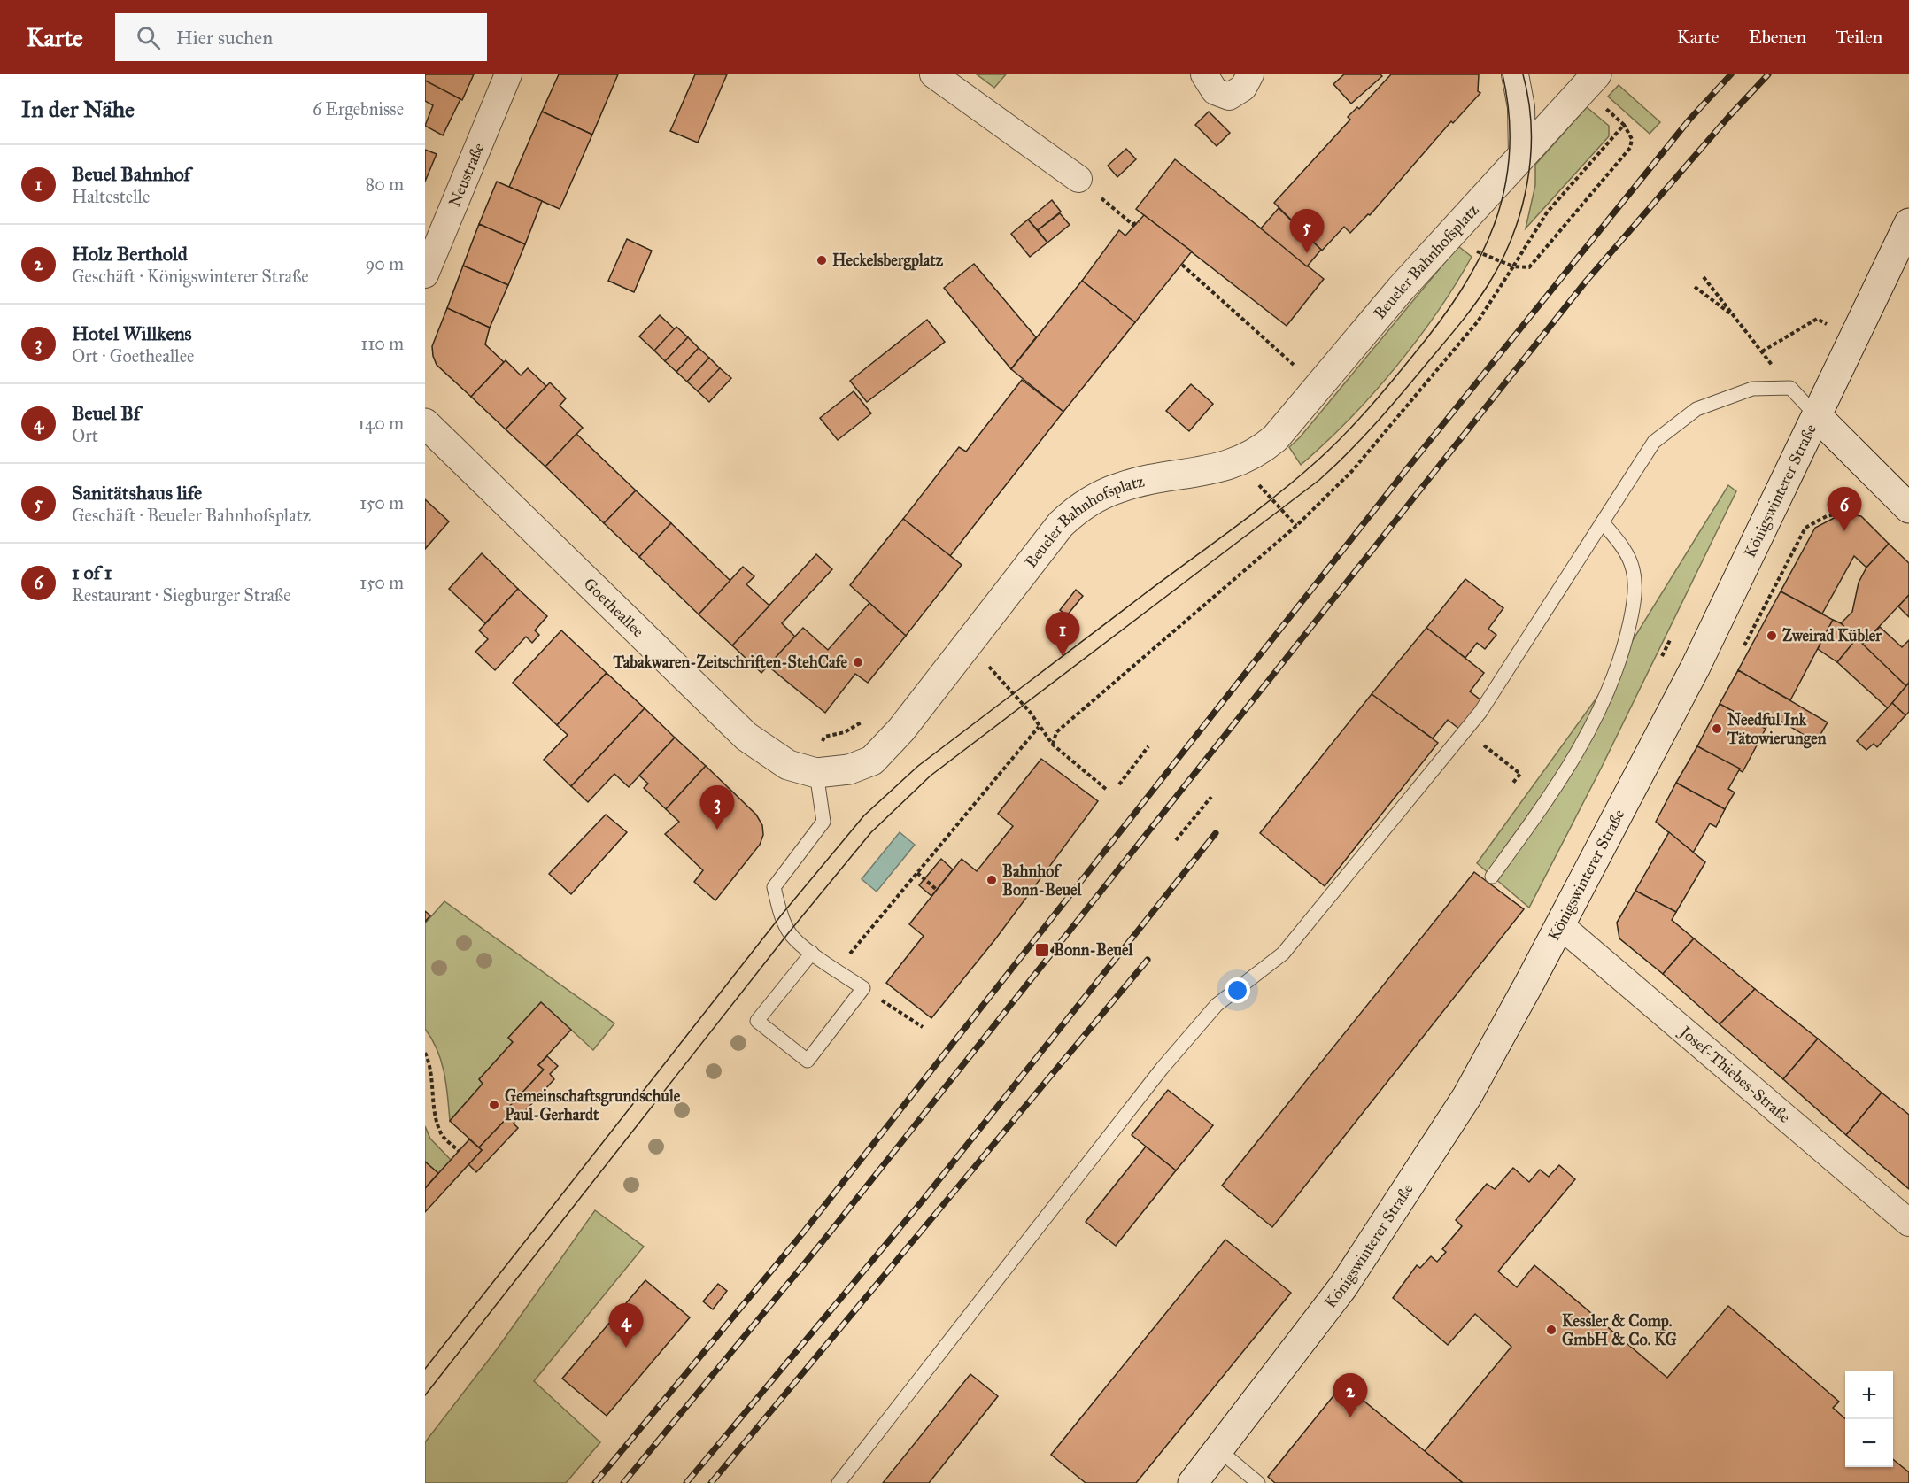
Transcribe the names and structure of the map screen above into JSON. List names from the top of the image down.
{
  "streets": {
    "street": [
      "Neustraße",
      "Beueler Bahnhofsplatz",
      "Königswinterer Straße",
      "Goetheallee",
      "Josef-Thiebes-Straße"
    ]
  },
  "crossings": [
    ["Beueler Bahnhofsplatz", "Goetheallee"],
    ["Königswinterer Straße", "Josef-Thiebes-Straße"]
  ],
  "places": {
    "other": [
      "Heckelsbergplatz",
      "Zweirad Kübler",
      "Tabakwaren-Zeitschriften-StehCafe",
      "Needful Ink Tätowierungen",
      "Bahnhof Bonn-Beuel",
      "Gemeinschaftsgrundschule Paul-Gerhardt",
      "Kessler & Comp. GmbH & Co. KG"
    ],
    "transit": ["Bonn-Beuel"]
  },
  "page": {
    "header": "Karte",
    "search": "Hier suchen",
    "nav": ["Karte", "Ebenen", "Teilen"],
    "heading": ["In der Nähe", "6 Ergebnisse"],
    "list": [
      {
        "mark": "1",
        "name": "Beuel Bahnhof",
        "note": "Haltestelle",
        "value": "80 m"
      },
      {
        "mark": "2",
        "name": "Holz Berthold",
        "note": "Geschäft · Königswinterer Straße",
        "value": "90 m"
      },
      {
        "mark": "3",
        "name": "Hotel Willkens",
        "note": "Ort · Goetheallee",
        "value": "110 m"
      },
      {
        "mark": "4",
        "name": "Beuel Bf",
        "note": "Ort",
        "value": "140 m"
      },
      {
        "mark": "5",
        "name": "Sanitätshaus life",
        "note": "Geschäft · Beueler Bahnhofsplatz",
        "value": "150 m"
      },
      {
        "mark": "6",
        "name": "1 of 1",
        "note": "Restaurant · Siegburger Straße",
        "value": "150 m"
      }
    ],
    "pins": [
      "5",
      "6",
      "1",
      "3",
      "4",
      "2"
    ],
    "map_buttons": ["+", "−"]
  }
}
